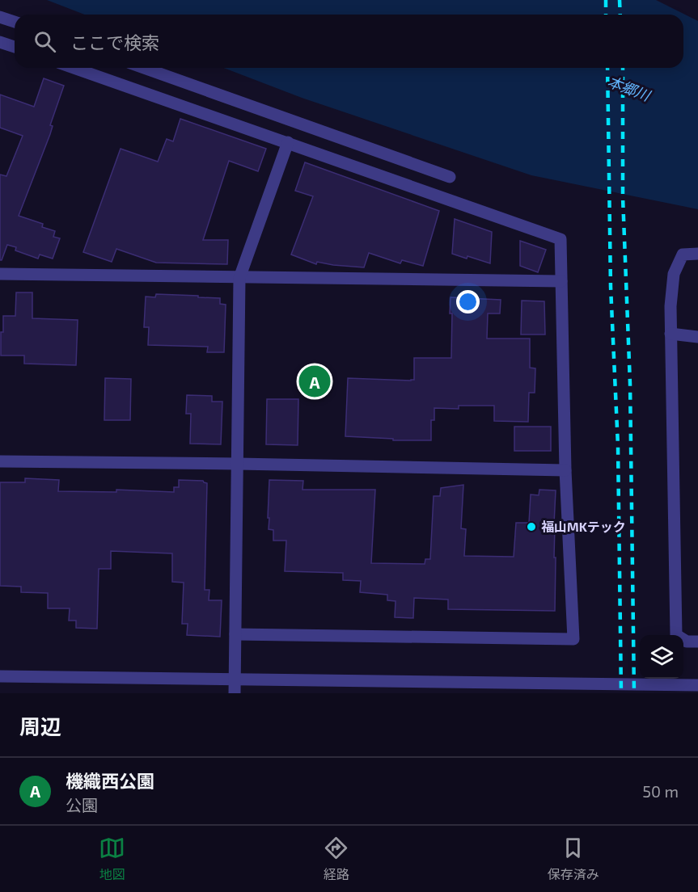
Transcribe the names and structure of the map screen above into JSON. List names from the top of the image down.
{
  "water": ["本郷川"],
  "places": ["福山MKテック"],
  "page": {
    "search": "ここで検索",
    "pins": "A",
    "heading": "周辺",
    "list": [
      {
        "mark": "A",
        "name": "機織西公園",
        "note": "公園",
        "value": "50 m"
      }
    ],
    "nav": ["地図", "経路", "保存済み"]
  }
}
